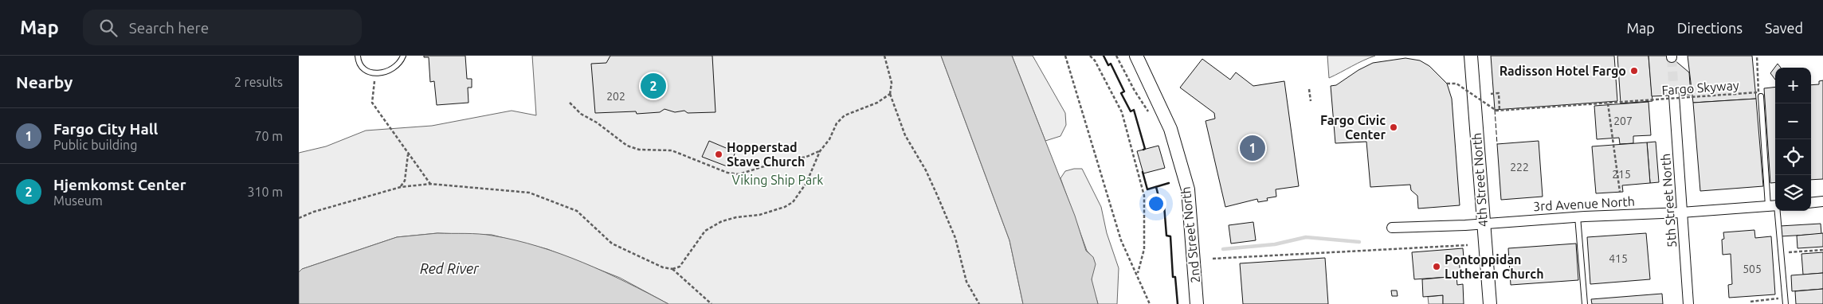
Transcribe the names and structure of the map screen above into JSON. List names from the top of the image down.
{
  "streets": {
    "street": [
      "4th Street North",
      "5th Street North",
      "3rd Avenue North",
      "2nd Street North"
    ],
    "path": ["Fargo Skyway"]
  },
  "crossings": [
    ["4th Street North", "3rd Avenue North"],
    ["5th Street North", "3rd Avenue North"]
  ],
  "water": ["Red River"],
  "parks": ["Viking Ship Park"],
  "places": [
    "Radisson Hotel Fargo",
    "Fargo Civic Center",
    "Hopperstad Stave Church",
    "Pontoppidan Lutheran Church"
  ],
  "house_numbers": [
    "202",
    "207",
    "222",
    "215",
    "415",
    "505"
  ],
  "page": {
    "header": "Map",
    "search": "Search here",
    "nav": ["Map", "Directions", "Saved"],
    "heading": ["Nearby", "2 results"],
    "map_buttons": ["+", "−"],
    "pins": ["2", "1"],
    "list": [
      {
        "mark": "1",
        "name": "Fargo City Hall",
        "note": "Public building",
        "value": "70 m"
      },
      {
        "mark": "2",
        "name": "Hjemkomst Center",
        "note": "Museum",
        "value": "310 m"
      }
    ]
  }
}
